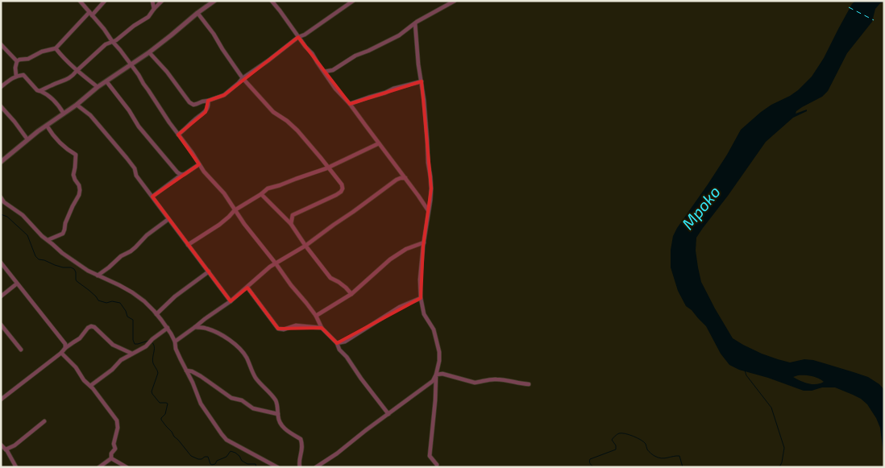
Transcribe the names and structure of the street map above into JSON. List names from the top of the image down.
{
  "water": ["Mpoko"]
}
